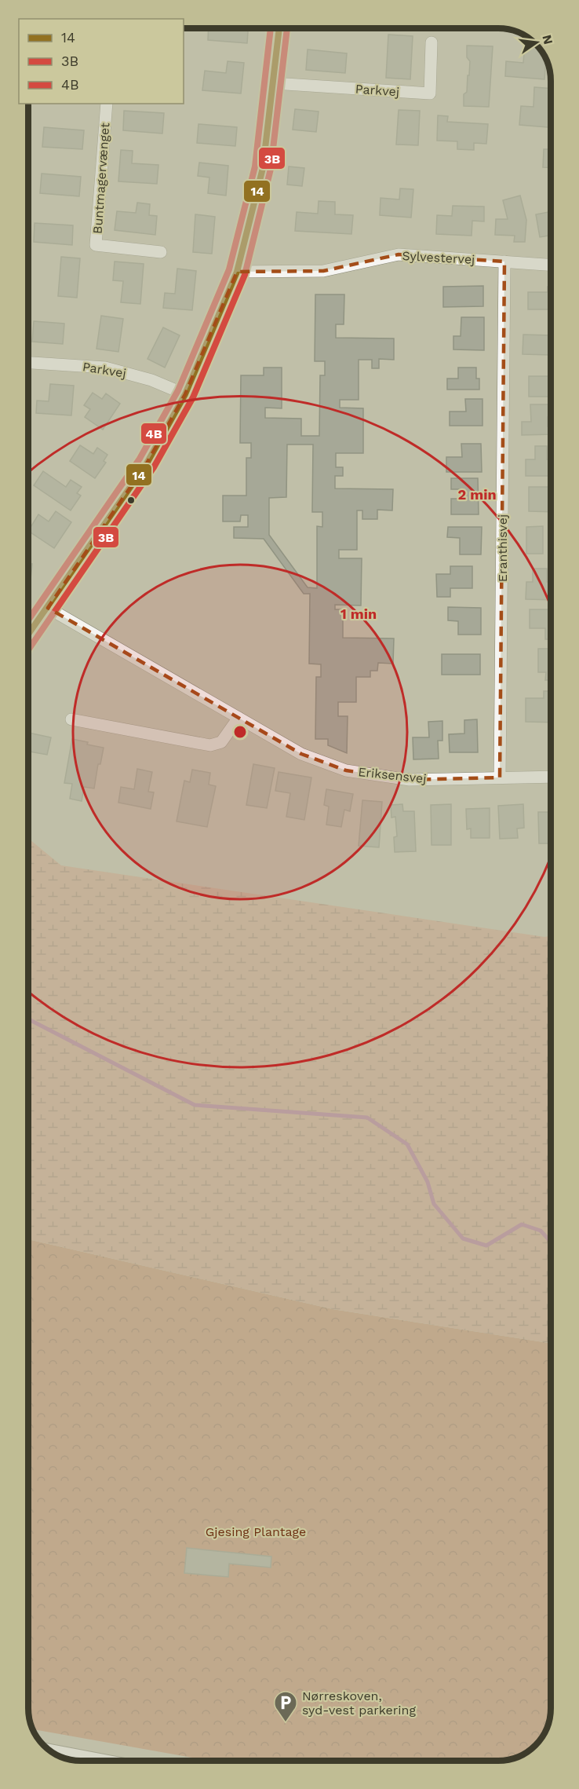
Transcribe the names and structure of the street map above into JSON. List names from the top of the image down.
{
  "streets": {
    "street": [
      "Parkvej",
      "Buntmagervænget",
      "Sylvestervej",
      "Eranthisvej",
      "Eriksensvej"
    ]
  },
  "crossings": [
    ["Sylvestervej", "Eranthisvej"],
    ["Eranthisvej", "Eriksensvej"]
  ],
  "parks": ["Gjesing Plantage"],
  "places": {
    "parking": ["Nørreskoven, syd-vest parkering"]
  },
  "lines": ["transit line 14", "transit line 3B", "transit line 4B"],
  "legend": ["14", "3B", "4B"],
  "north": "right",
  "rings": ["2 min", "1 min"]
}
